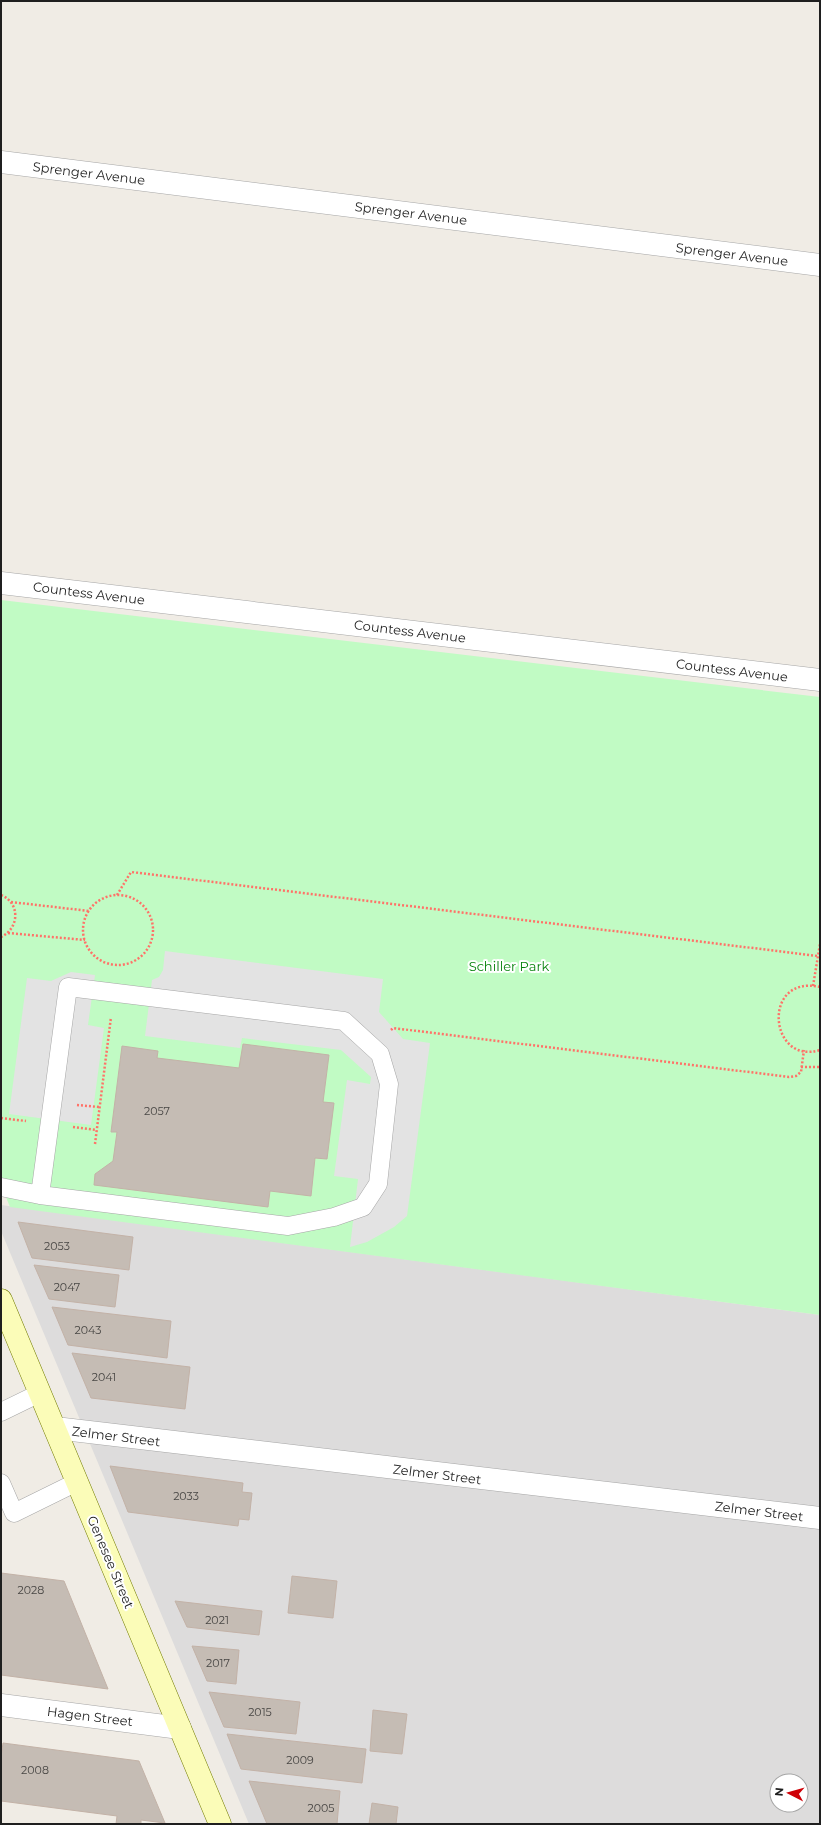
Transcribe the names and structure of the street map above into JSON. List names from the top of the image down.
{
  "streets": {
    "main road": ["Genesee Street"],
    "street": [
      "Sprenger Avenue",
      "Countess Avenue",
      "Zelmer Street",
      "Hagen Street"
    ]
  },
  "crossings": [
    ["Zelmer Street", "Genesee Street"],
    ["Genesee Street", "Hagen Street"]
  ],
  "parks": ["Schiller Park"],
  "house_numbers": [
    "2057",
    "2053",
    "2047",
    "2043",
    "2041",
    "2033",
    "2028",
    "2021",
    "2017",
    "2015",
    "2009",
    "2008",
    "2005"
  ],
  "north": "left"
}
